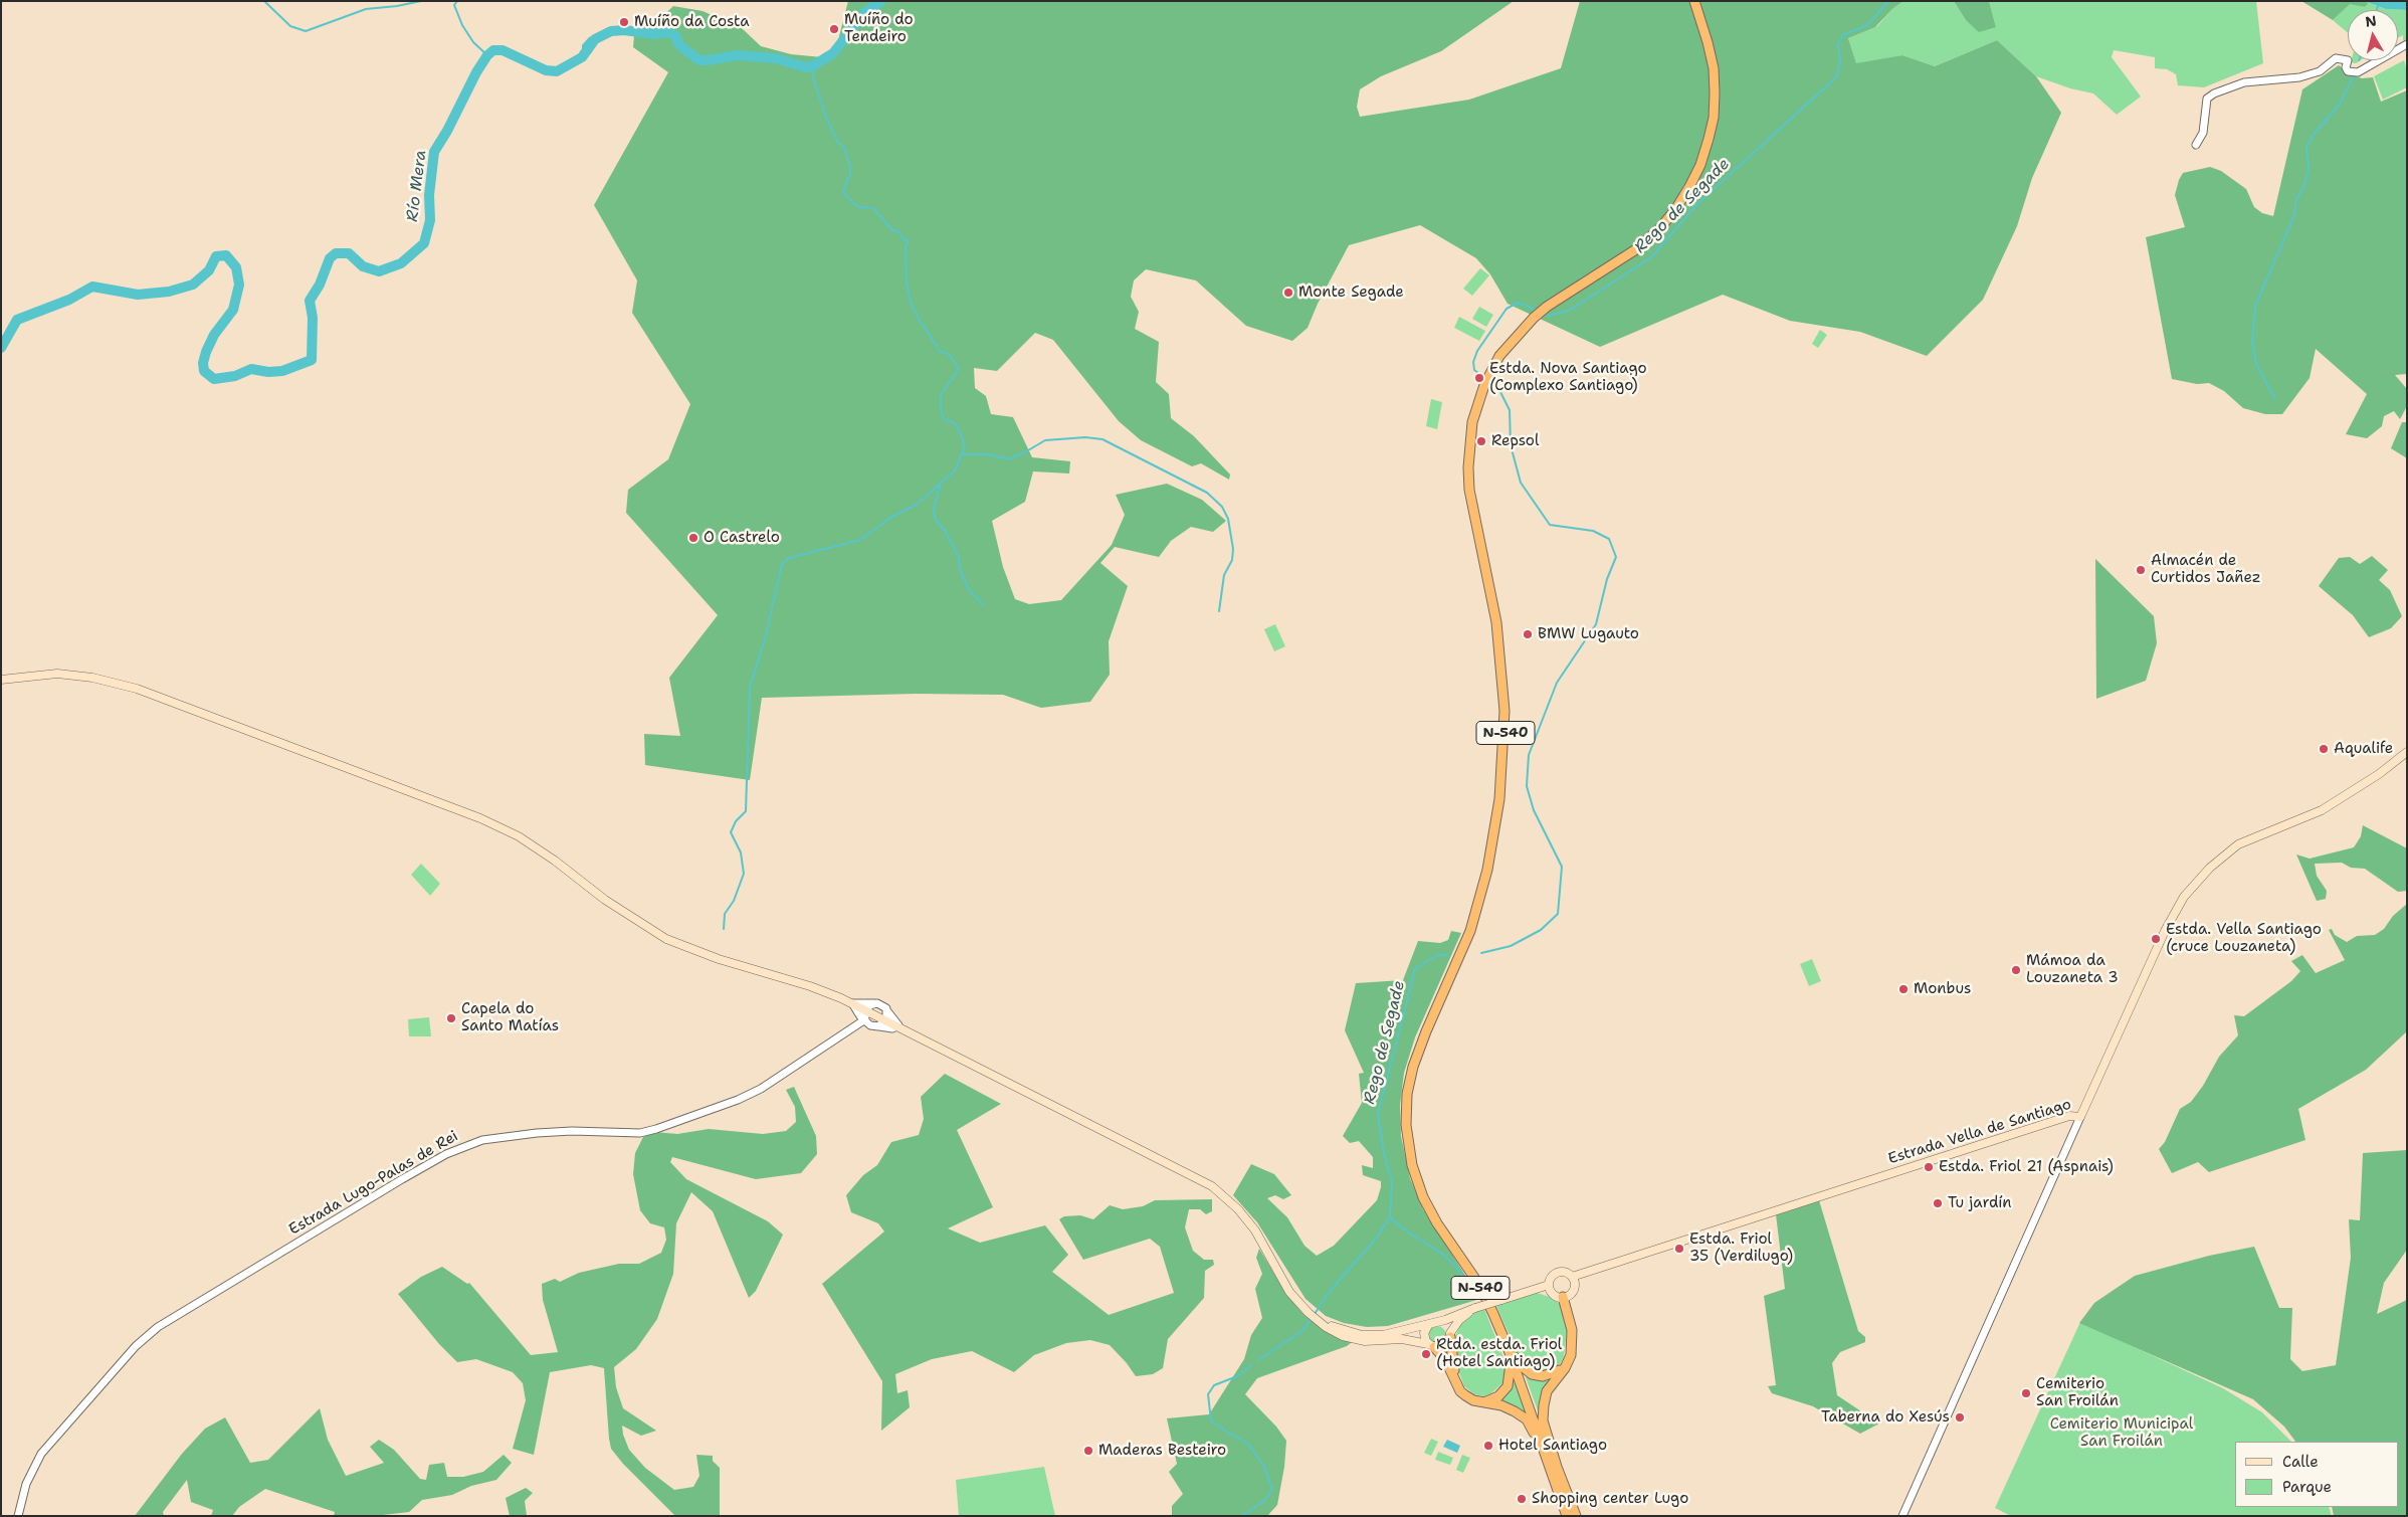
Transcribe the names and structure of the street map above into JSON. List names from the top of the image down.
{
  "streets": {
    "highway": ["N-540"],
    "main road": ["Estrada Vella de Santiago"],
    "street": ["Estrada Lugo-Palas de Rei"]
  },
  "water": ["Río Mera", "Rego de Segade"],
  "parks": ["Cemiterio Municipal San Froilán"],
  "places": [
    "Muíño da Costa",
    "Muíño do Tendeiro",
    "Monte Segade",
    "Estda. Nova Santiago (Complexo Santiago)",
    "Repsol",
    "O Castrelo",
    "Almacén de Curtidos Jañez",
    "BMW Lugauto",
    "Aqualife",
    "Estda. Vella Santiago (cruce Louzaneta)",
    "Mámoa da Louzaneta 3",
    "Monbus",
    "Capela do Santo Matías",
    "Estda. Friol 21 (Aspnais)",
    "Tu jardín",
    "Estda. Friol 35 (Verdilugo)",
    "Rtda. estda. Friol (Hotel Santiago)",
    "Cemiterio San Froilán",
    "Taberna do Xesús",
    "Hotel Santiago",
    "Maderas Besteiro",
    "Shopping center Lugo"
  ],
  "legend": ["Calle", "Parque"],
  "north": "top"
}
